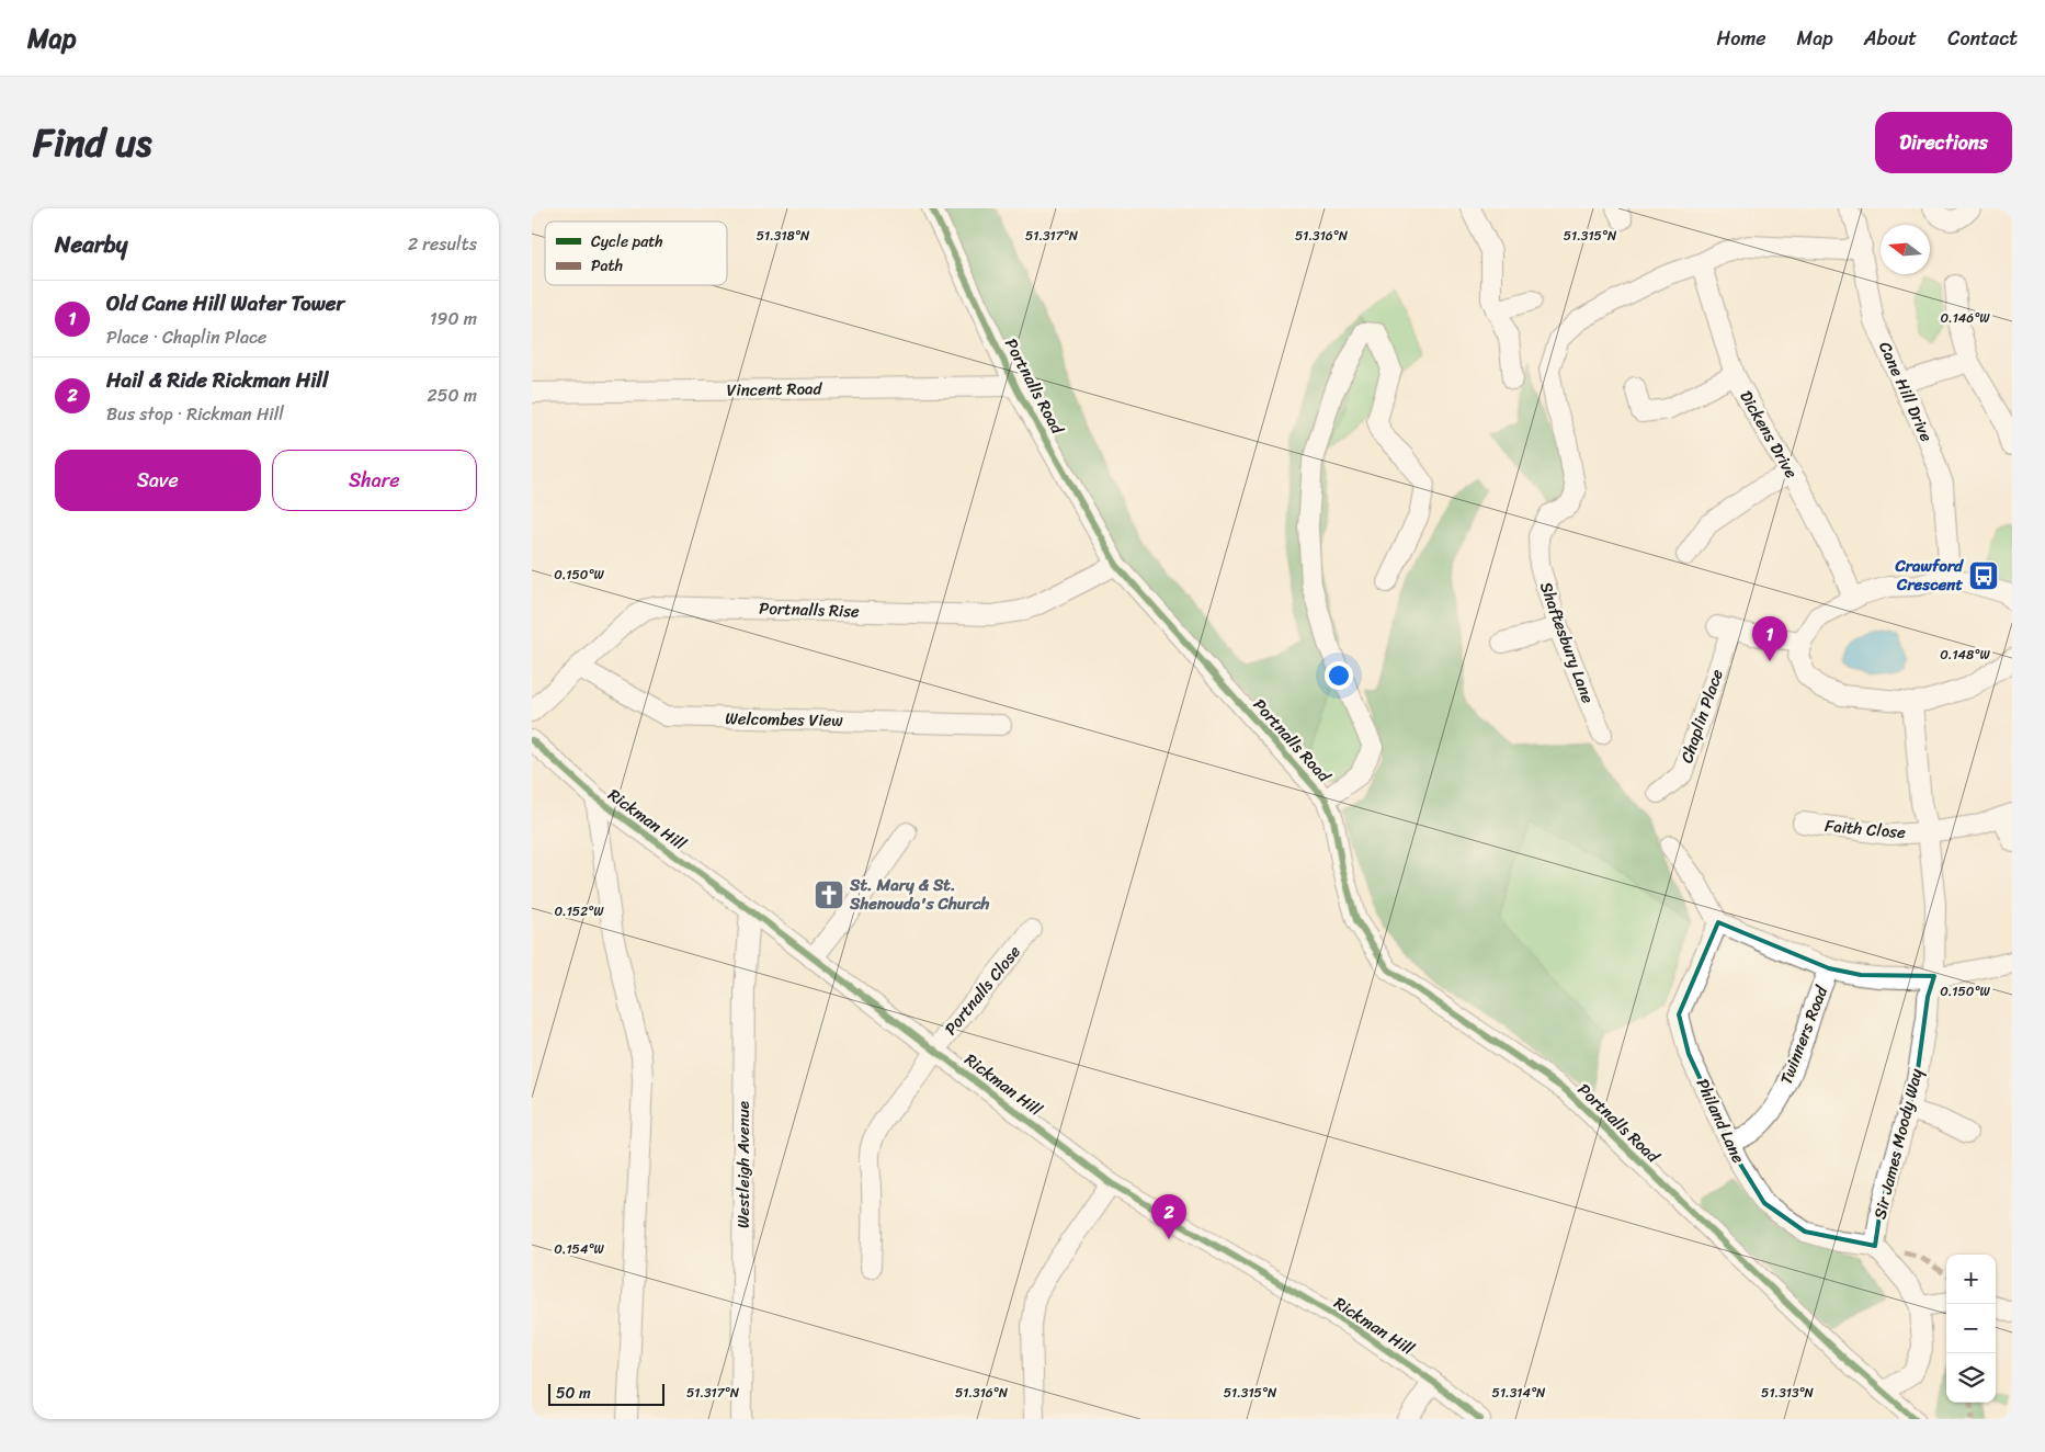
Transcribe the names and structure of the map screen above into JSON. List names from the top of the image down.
{
  "streets": {
    "street": [
      "Portnalls Road",
      "Vincent Road",
      "Cane Hill Drive",
      "Dickens Drive",
      "Portnalls Rise",
      "Shaftesbury Lane",
      "Chaplin Place",
      "Welcombes View",
      "Rickman Hill",
      "Faith Close",
      "Portnalls Close",
      "Twinners Road",
      "Philand Lane",
      "Sir James Moody Way",
      "Westleigh Avenue"
    ]
  },
  "crossings": [
    ["Portnalls Road", "Vincent Road"],
    ["Portnalls Road", "Portnalls Rise"],
    ["Cane Hill Drive", "Shaftesbury Lane"],
    ["Dickens Drive", "Shaftesbury Lane"],
    ["Portnalls Rise", "Welcombes View"],
    ["Rickman Hill", "Portnalls Close"],
    ["Rickman Hill", "Westleigh Avenue"],
    ["Faith Close", "Sir James Moody Way"],
    ["Twinners Road", "Philand Lane"],
    ["Philand Lane", "Sir James Moody Way"]
  ],
  "places": {
    "bus stop": ["Crawford Crescent"],
    "church": ["St. Mary & St. Shenouda's Church"]
  },
  "legend": ["Cycle path", "Path"],
  "scale_bar": "50 m",
  "north": "left",
  "page": {
    "header": "Map",
    "nav": [
      "Home",
      "Map",
      "About",
      "Contact"
    ],
    "title": "Find us",
    "buttons": [
      "Directions",
      ["Save", "Share"]
    ],
    "heading": ["Nearby", "2 results"],
    "list": [
      {
        "mark": "1",
        "name": "Old Cane Hill Water Tower",
        "note": "Place · Chaplin Place",
        "value": "190 m"
      },
      {
        "mark": "2",
        "name": "Hail & Ride Rickman Hill",
        "note": "Bus stop · Rickman Hill",
        "value": "250 m"
      }
    ],
    "pins": ["1", "2"],
    "map_buttons": ["+", "−"],
    "scale": "50 m"
  },
  "coordinates": [
    "51.318°N",
    "51.317°N",
    "51.316°N",
    "51.315°N",
    "0.146°W",
    "0.150°W",
    "0.148°W",
    "0.152°W",
    "0.154°W",
    "51.314°N",
    "51.313°N"
  ]
}
